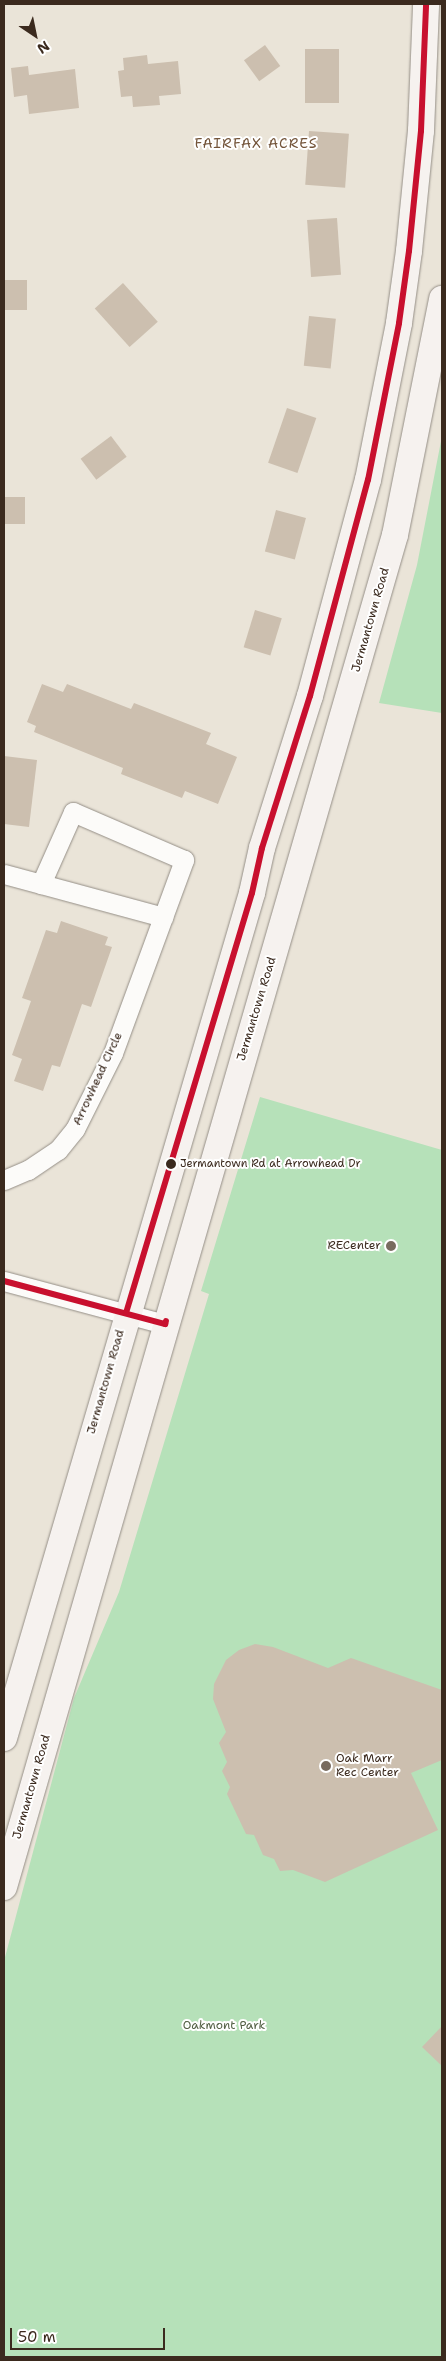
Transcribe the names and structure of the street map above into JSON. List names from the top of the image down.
{
  "streets": {
    "main road": ["Jermantown Road"],
    "street": ["Arrowhead Circle"]
  },
  "districts": ["FAIRFAX ACRES"],
  "parks": ["Oakmont Park"],
  "places": ["Jermantown Rd at Arrowhead Dr", "RECenter", "Oak Marr Rec Center"],
  "scale_bar": "50 m",
  "north": "bottom right"
}
